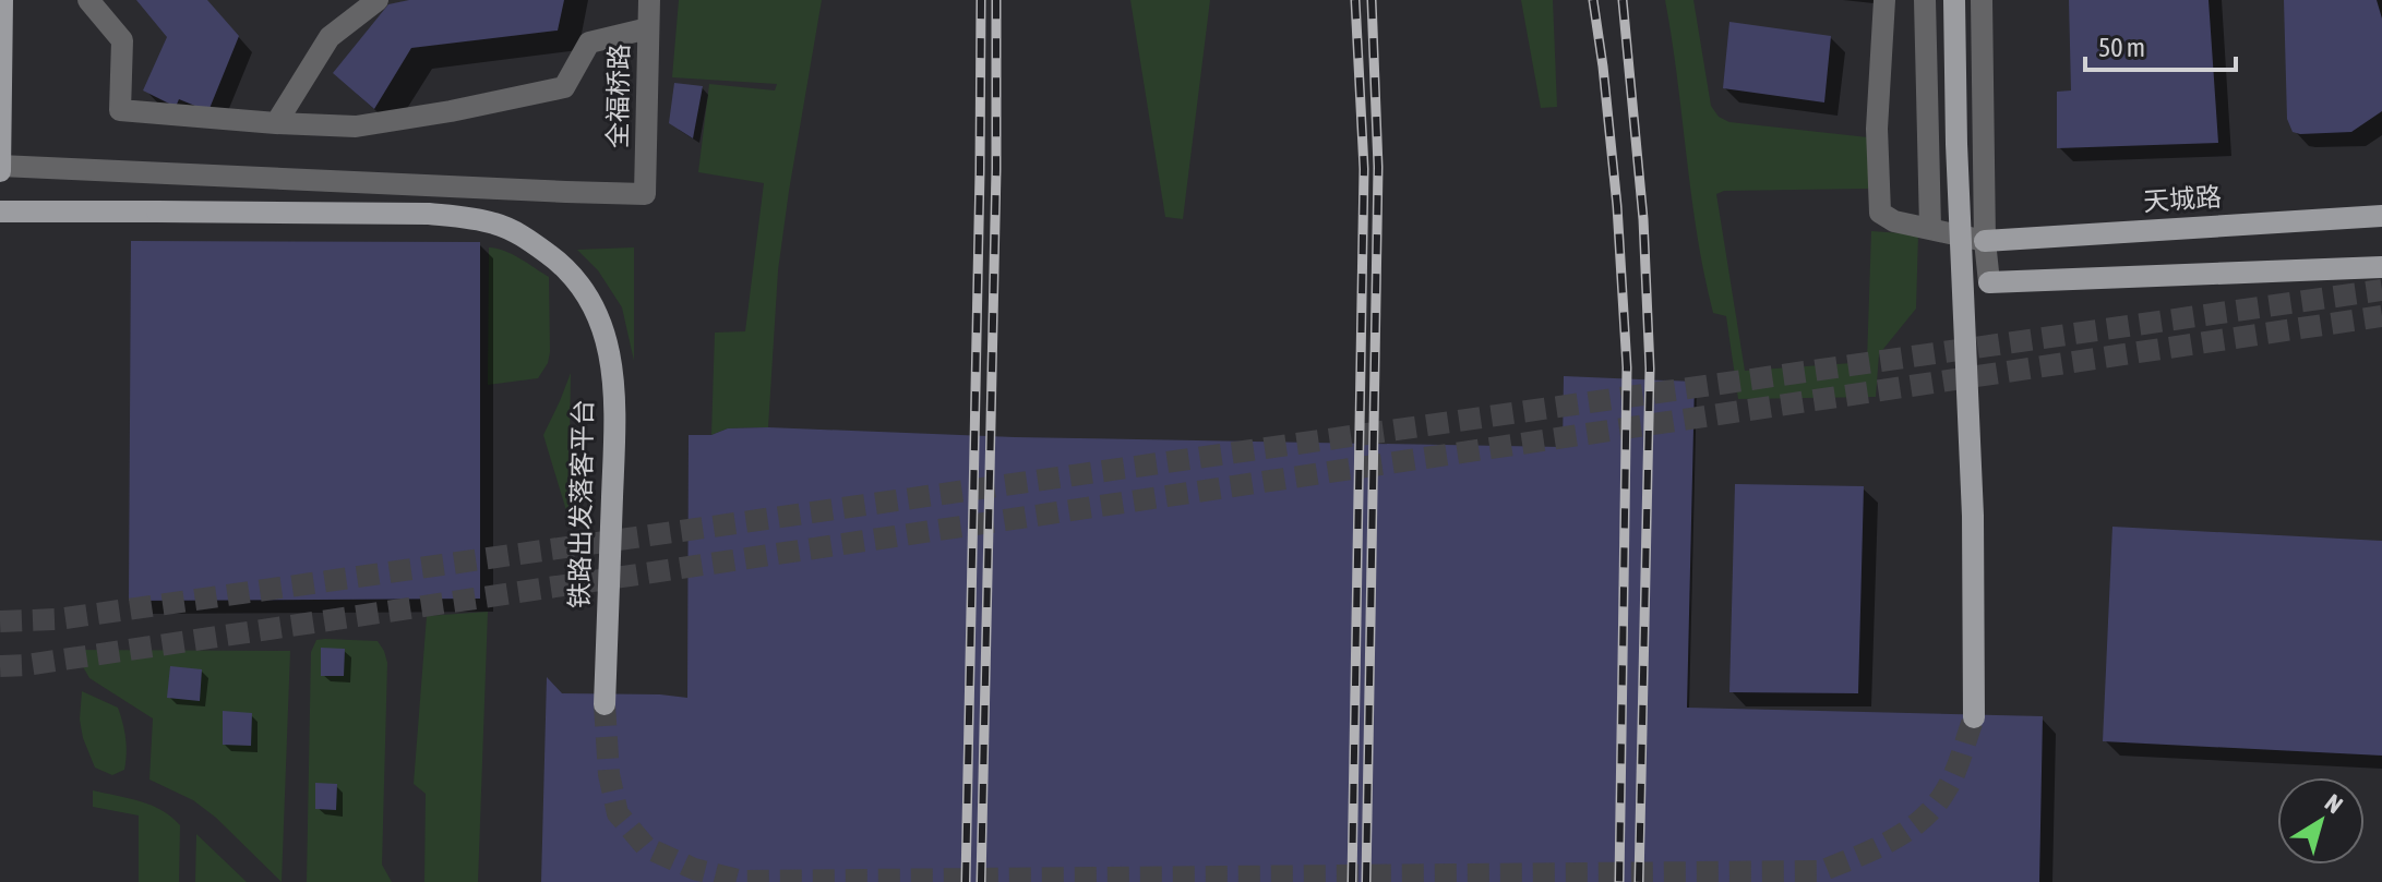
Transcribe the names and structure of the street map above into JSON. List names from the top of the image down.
{
  "streets": {
    "main road": ["天城路", "铁路出发落客平台"],
    "street": ["全福桥路"]
  },
  "scale_bar": "50 m",
  "north": "top right"
}
